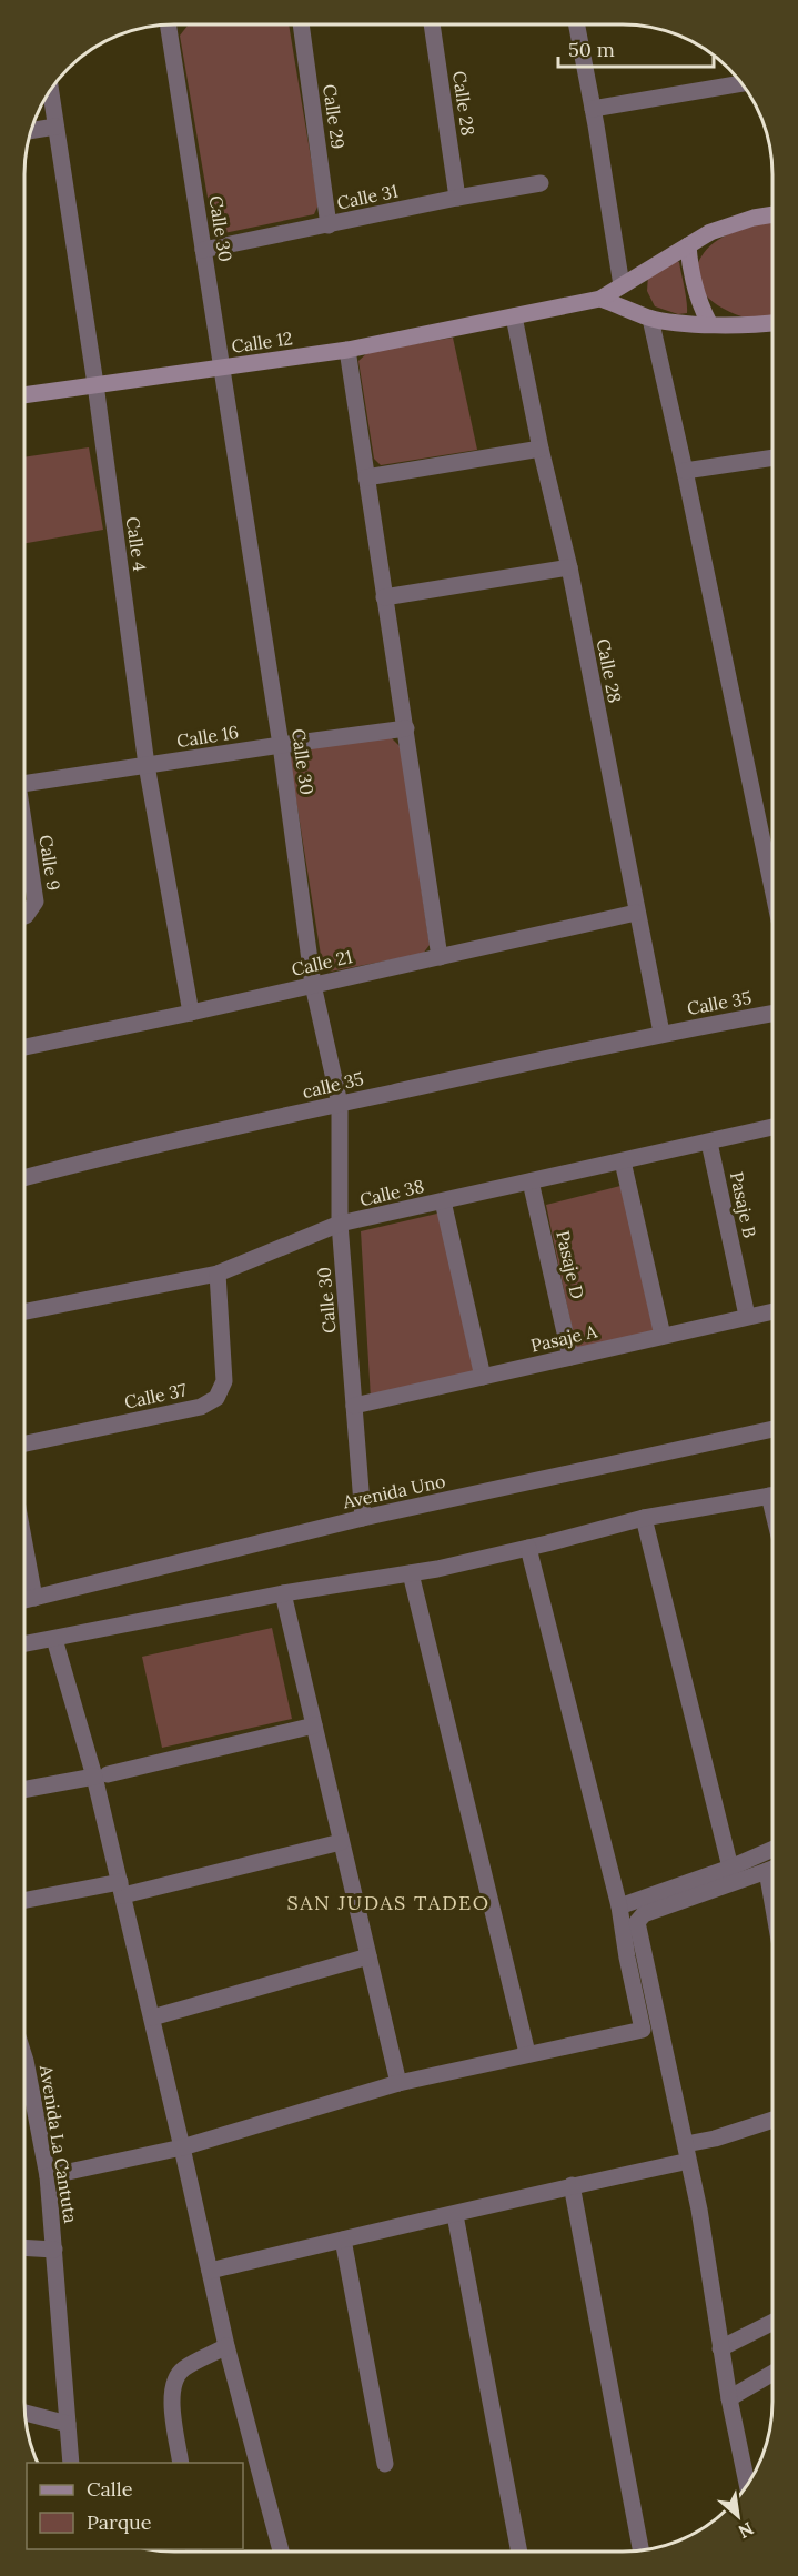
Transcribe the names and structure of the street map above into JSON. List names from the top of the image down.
{
  "streets": {
    "street": [
      "Calle 28",
      "Calle 29",
      "Calle 31",
      "Calle 30",
      "Calle 12",
      "Calle 4",
      "Calle 16",
      "Calle 9",
      "Calle 21",
      "Calle 35",
      "calle 35",
      "Calle 38",
      "Pasaje B",
      "Pasaje D",
      "Pasaje A",
      "Calle 37",
      "Avenida Uno",
      "Avenida La Cantuta"
    ]
  },
  "crossings": [
    ["Calle 28", "Calle 31"],
    ["Calle 28", "Calle 12"],
    ["Calle 28", "Calle 21"],
    ["Calle 28", "Calle 35"],
    ["Calle 28", "calle 35"],
    ["Calle 29", "Calle 31"],
    ["Calle 31", "Calle 30"],
    ["Calle 30", "Calle 12"],
    ["Calle 30", "Calle 16"],
    ["Calle 30", "Calle 21"],
    ["Calle 30", "calle 35"],
    ["Calle 30", "Calle 38"],
    ["Calle 30", "Pasaje A"],
    ["Calle 30", "Avenida Uno"],
    ["Calle 12", "Calle 4"],
    ["Calle 4", "Calle 16"],
    ["Calle 4", "Calle 21"],
    ["Calle 35", "calle 35"],
    ["Calle 38", "Pasaje B"],
    ["Calle 38", "Pasaje D"],
    ["Calle 38", "Calle 37"],
    ["Pasaje B", "Pasaje A"],
    ["Pasaje D", "Pasaje A"]
  ],
  "districts": ["SAN JUDAS TADEO"],
  "legend": ["Calle", "Parque"],
  "scale_bar": "50 m",
  "north": "bottom right"
}
